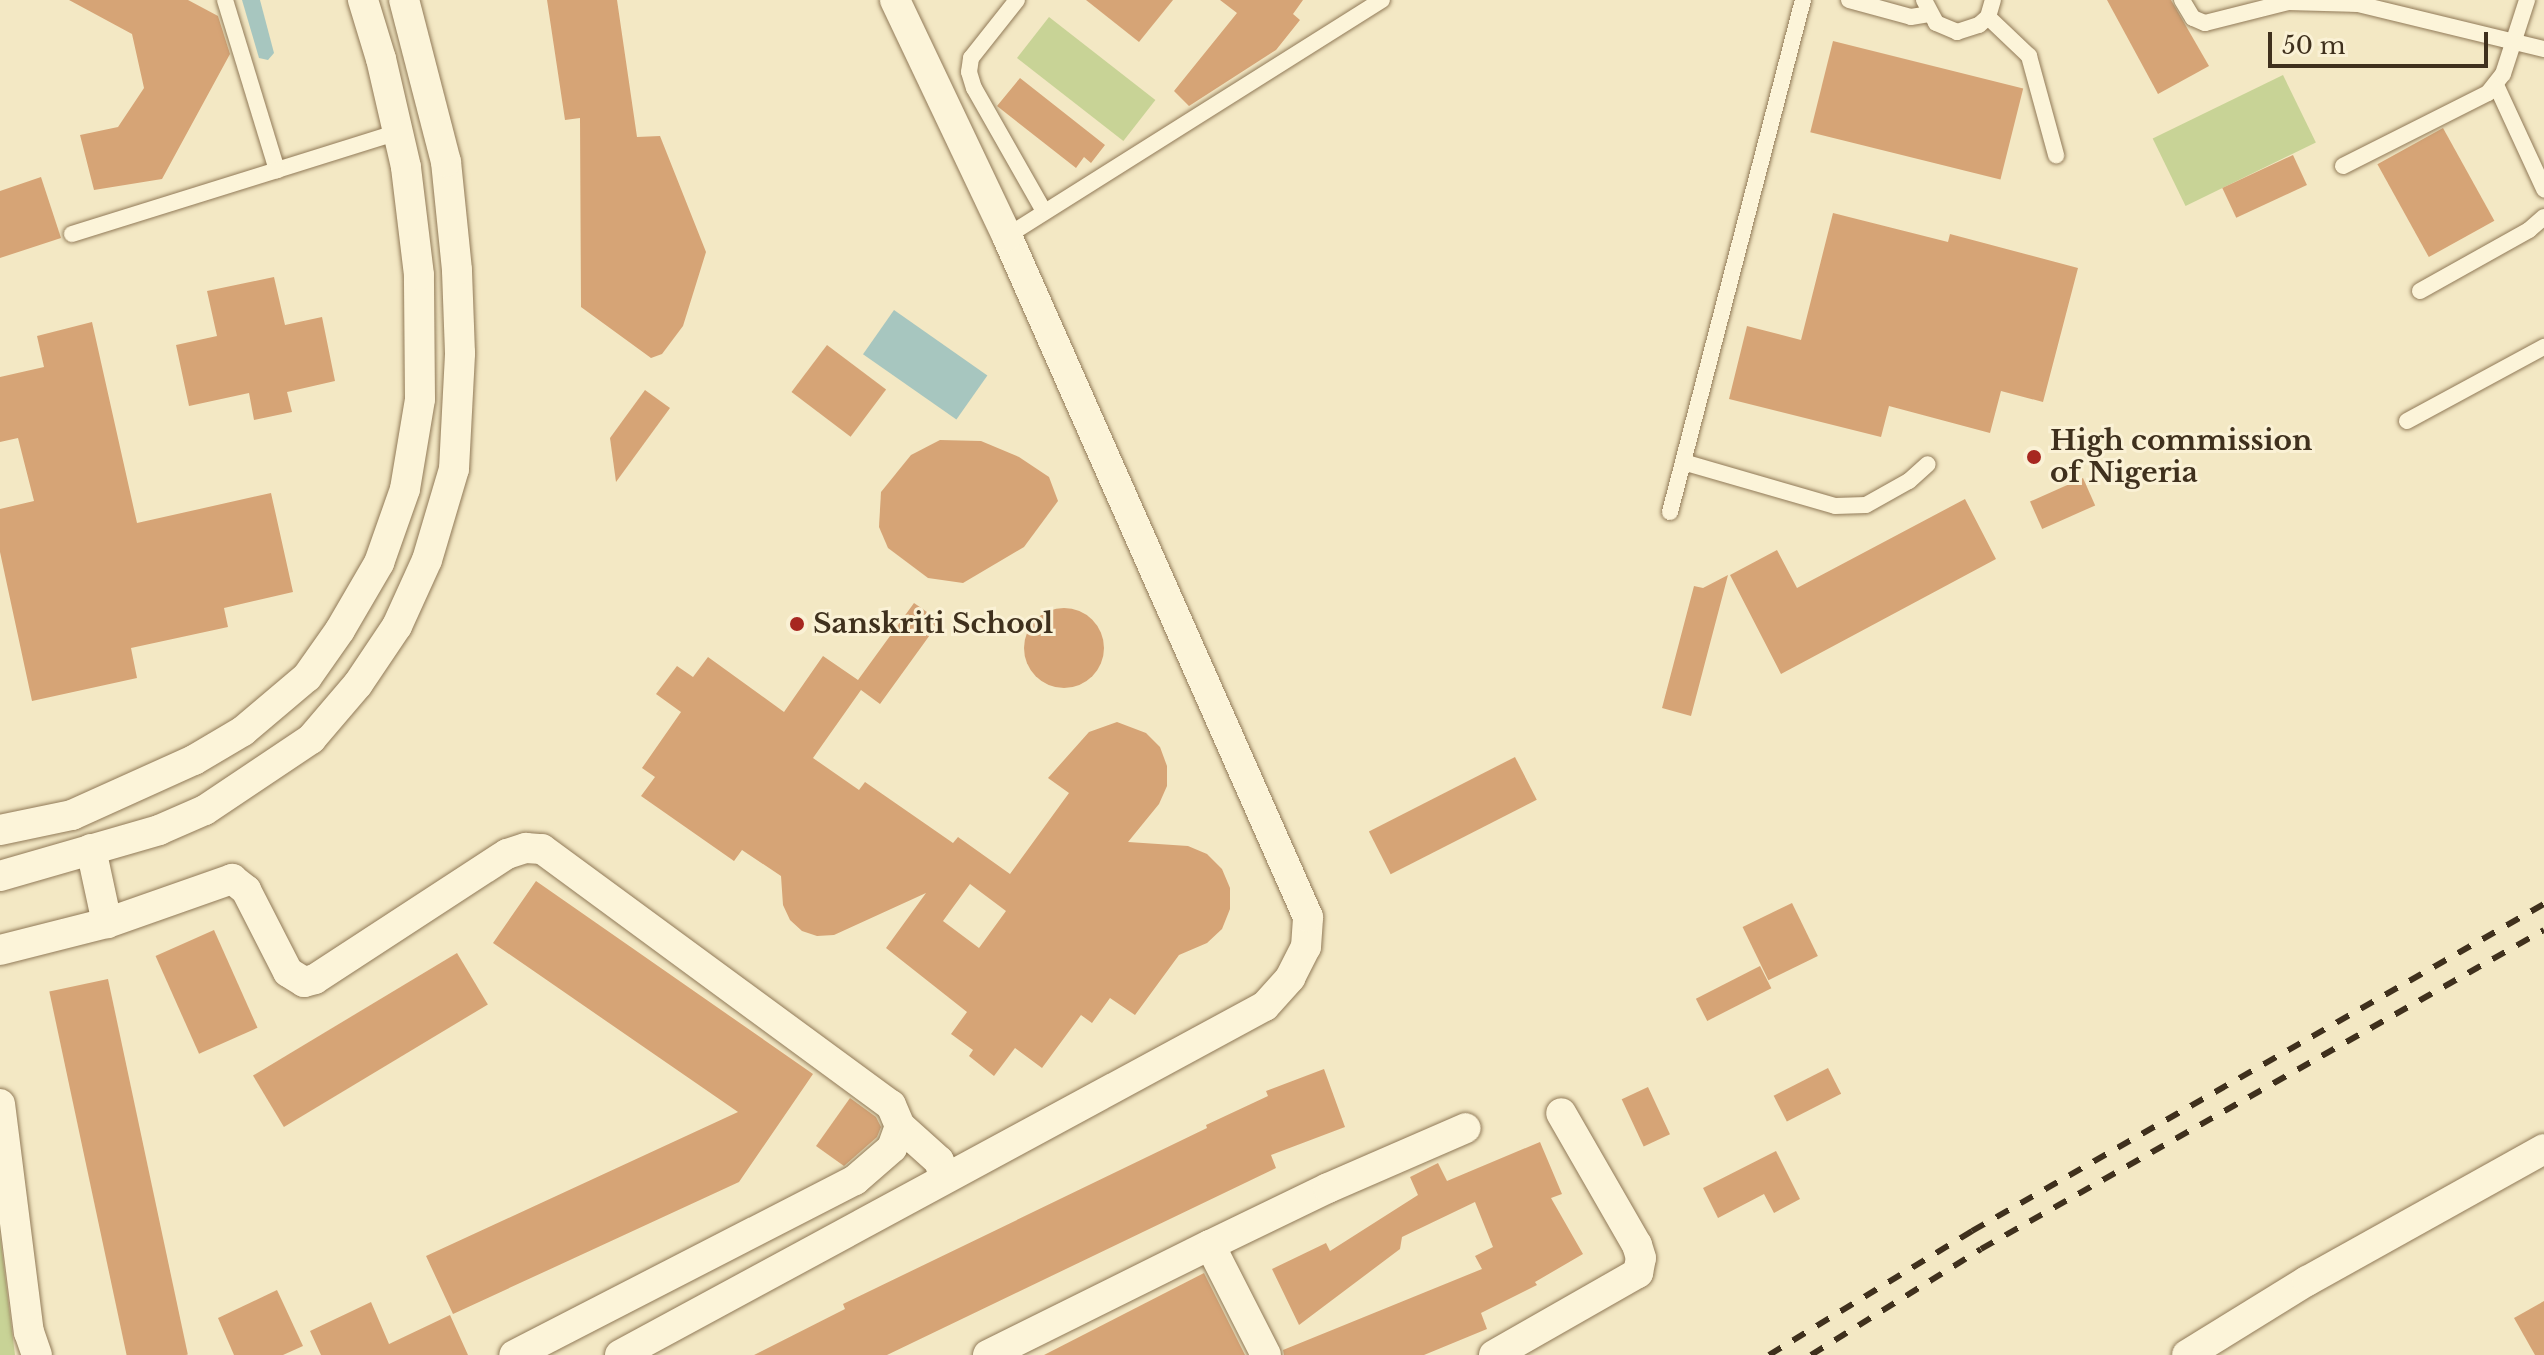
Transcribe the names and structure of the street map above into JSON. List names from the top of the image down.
{
  "places": ["High commission of Nigeria", "Sanskriti School"],
  "scale_bar": "50 m"
}
